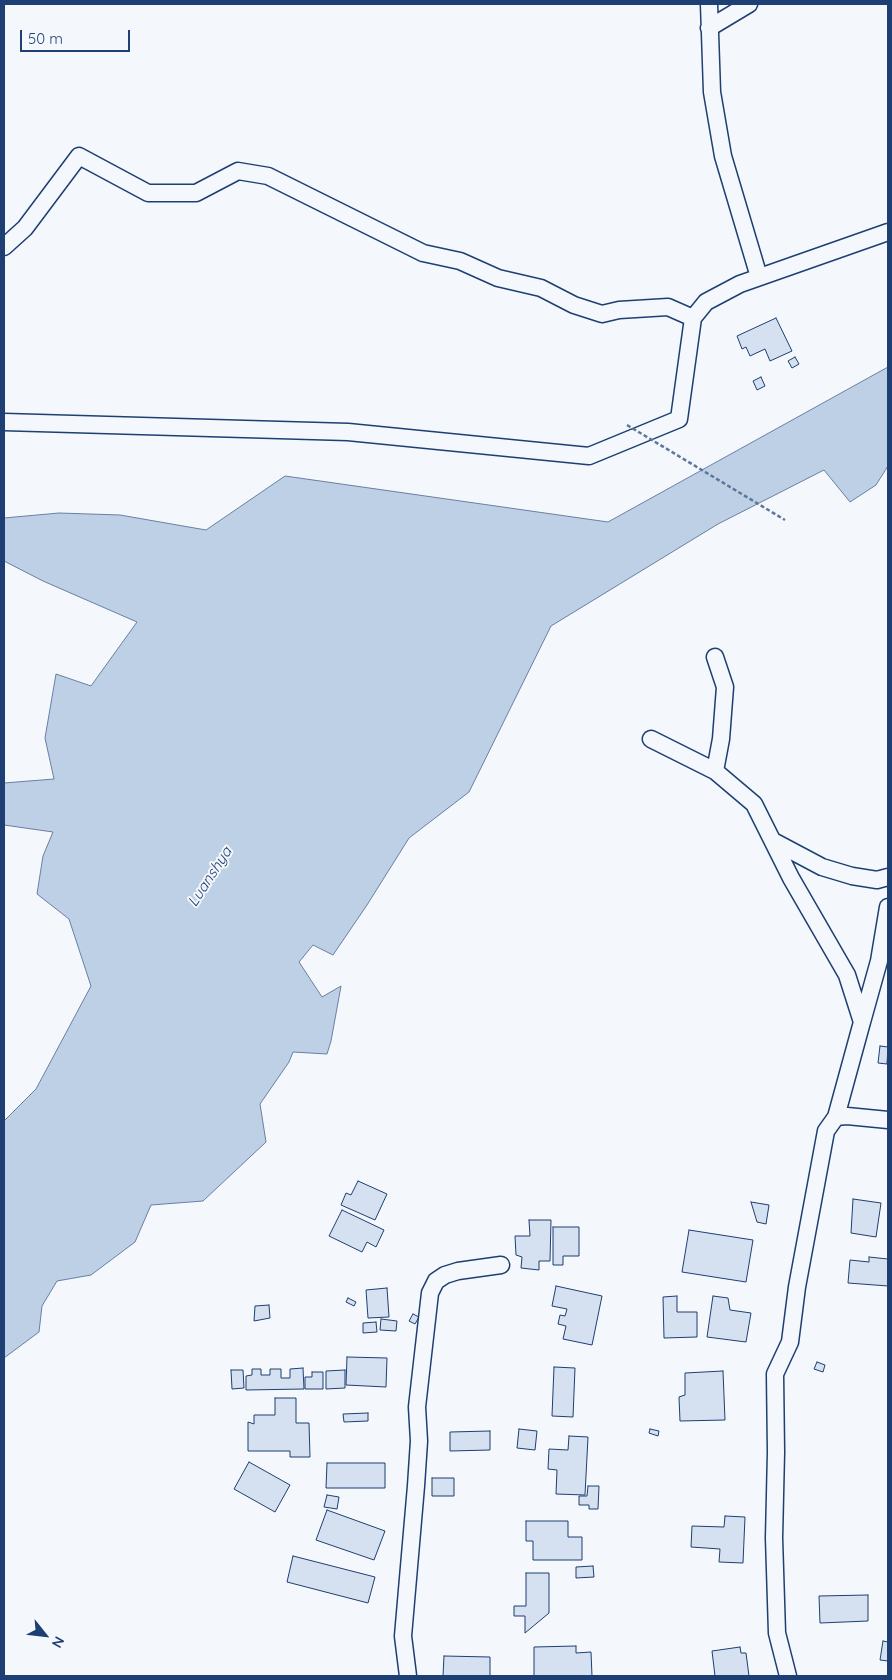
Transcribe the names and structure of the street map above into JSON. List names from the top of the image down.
{
  "water": ["Luanshya"],
  "scale_bar": "50 m",
  "north": "bottom right"
}
